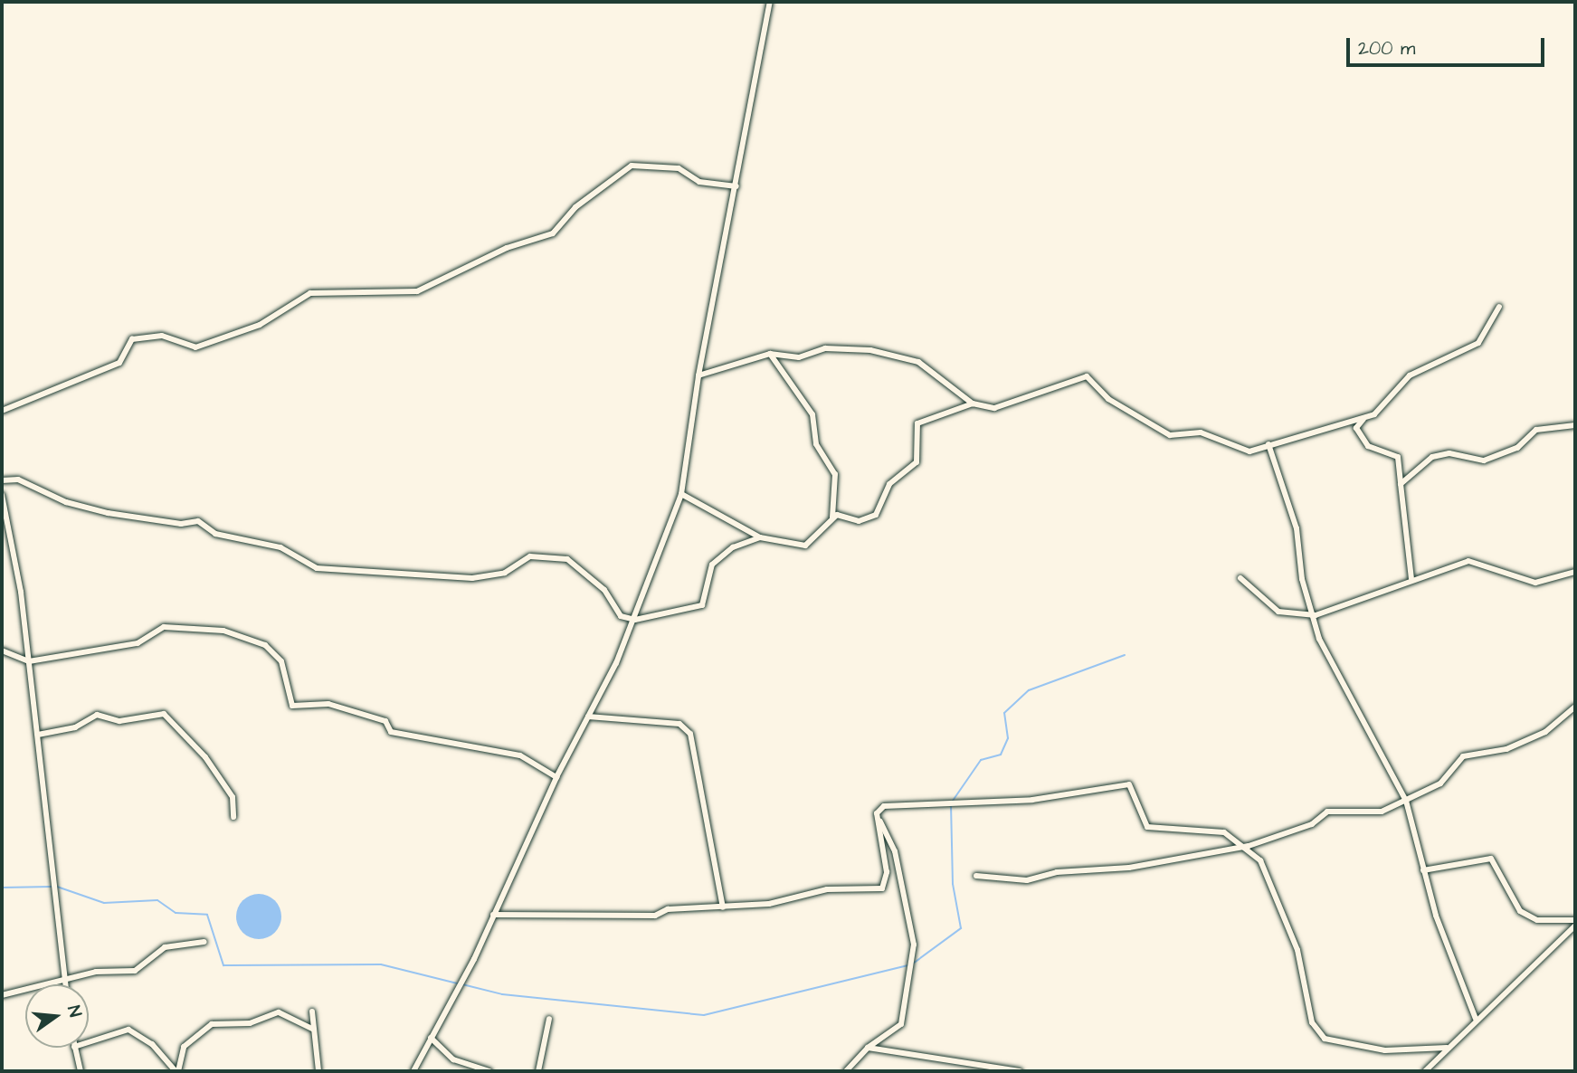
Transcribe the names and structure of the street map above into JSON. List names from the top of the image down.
{
  "scale_bar": "200 m",
  "north": "right"
}
